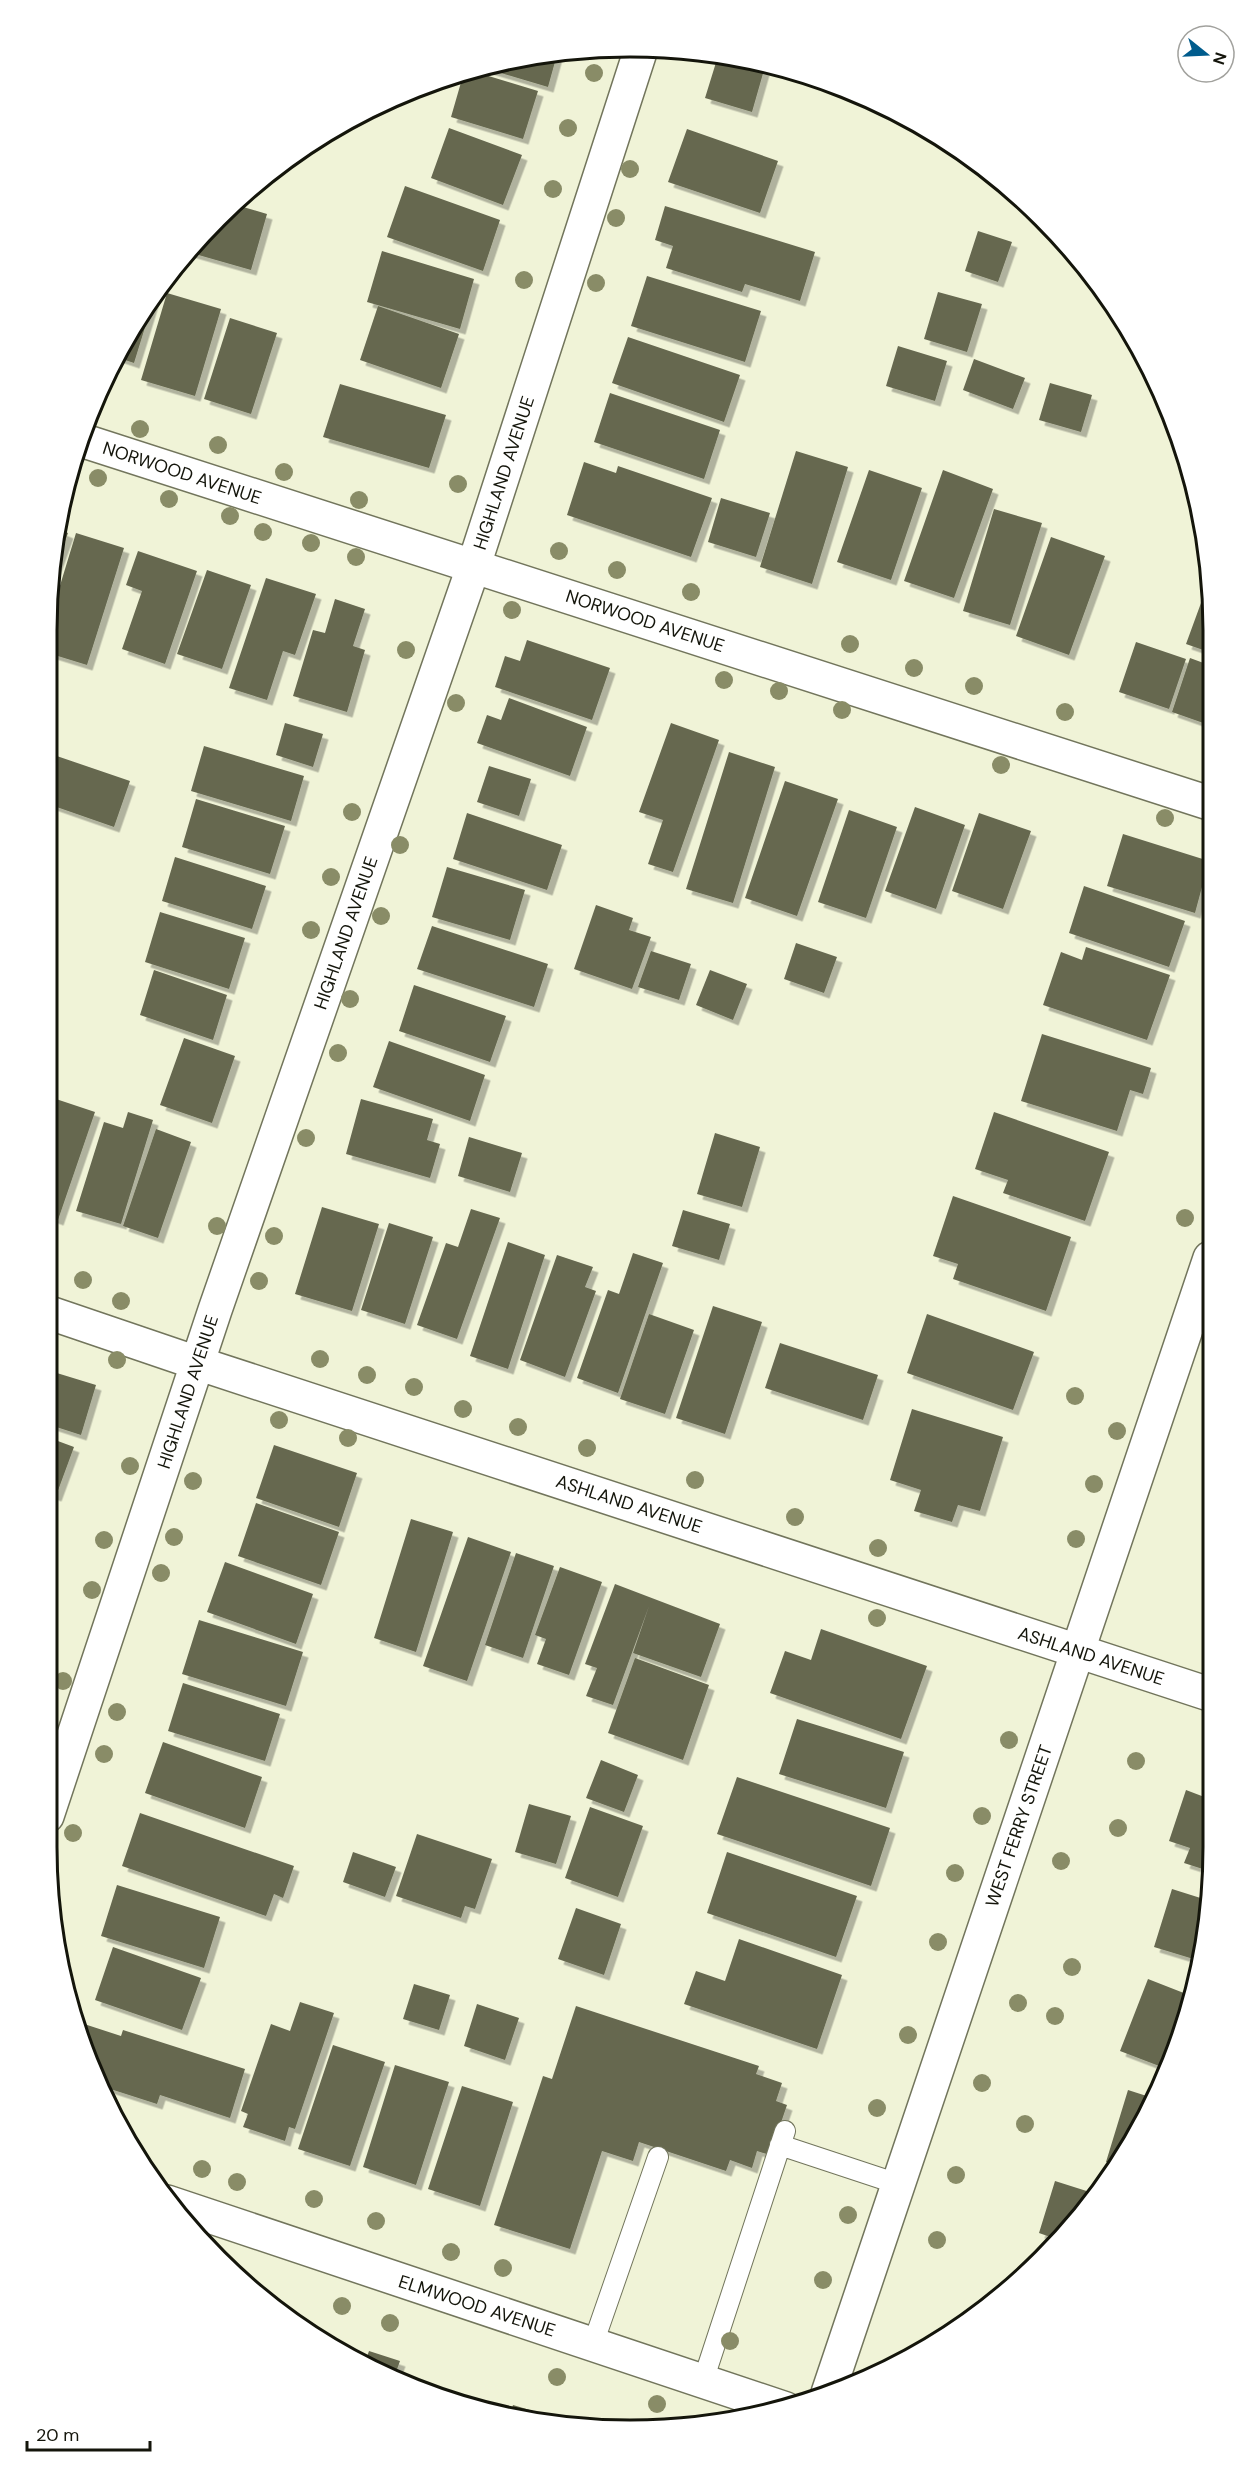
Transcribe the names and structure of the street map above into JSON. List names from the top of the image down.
{
  "streets": {
    "street": [
      "NORWOOD AVENUE",
      "HIGHLAND AVENUE",
      "ASHLAND AVENUE",
      "WEST FERRY STREET",
      "ELMWOOD AVENUE"
    ]
  },
  "crossings": [
    ["NORWOOD AVENUE", "HIGHLAND AVENUE"],
    ["HIGHLAND AVENUE", "ASHLAND AVENUE"],
    ["ASHLAND AVENUE", "WEST FERRY STREET"]
  ],
  "scale_bar": "20 m",
  "north": "right"
}
